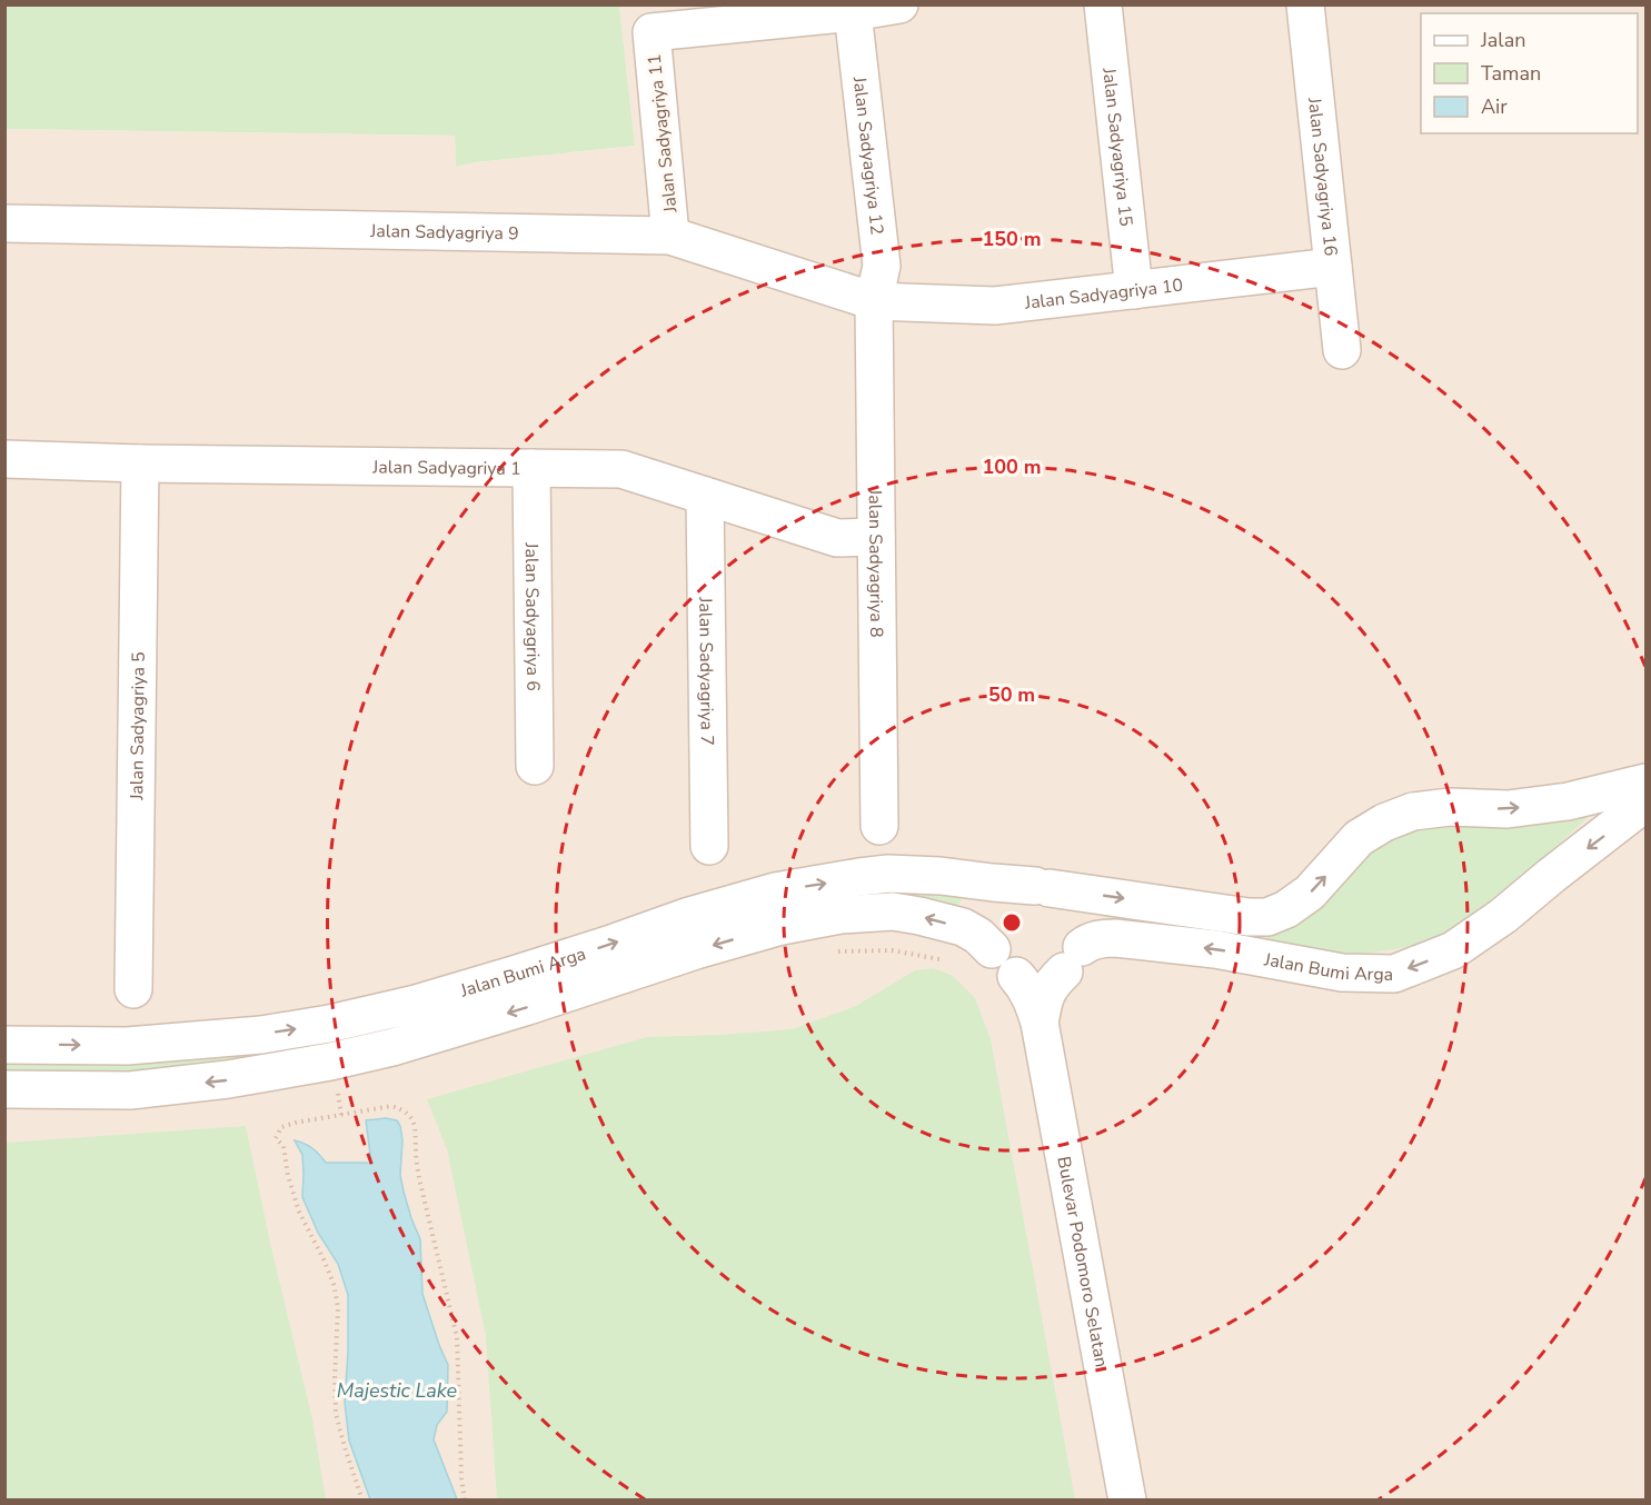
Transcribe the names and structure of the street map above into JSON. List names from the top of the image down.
{
  "streets": {
    "street": [
      "Jalan Sadyagriya 11",
      "Jalan Sadyagriya 15",
      "Jalan Sadyagriya 12",
      "Jalan Sadyagriya 16",
      "Jalan Sadyagriya 9",
      "Jalan Sadyagriya 10",
      "Jalan Sadyagriya 1",
      "Jalan Sadyagriya 8",
      "Jalan Sadyagriya 6",
      "Jalan Sadyagriya 7",
      "Jalan Sadyagriya 5",
      "Jalan Bumi Arga",
      "Bulevar Podomoro Selatan"
    ]
  },
  "crossings": [
    ["Jalan Sadyagriya 11", "Jalan Sadyagriya 12"],
    ["Jalan Sadyagriya 11", "Jalan Sadyagriya 9"],
    ["Jalan Sadyagriya 15", "Jalan Sadyagriya 10"],
    ["Jalan Sadyagriya 12", "Jalan Sadyagriya 9"],
    ["Jalan Sadyagriya 12", "Jalan Sadyagriya 10"],
    ["Jalan Sadyagriya 12", "Jalan Sadyagriya 8"],
    ["Jalan Sadyagriya 16", "Jalan Sadyagriya 10"],
    ["Jalan Sadyagriya 9", "Jalan Sadyagriya 10"],
    ["Jalan Sadyagriya 9", "Jalan Sadyagriya 8"],
    ["Jalan Sadyagriya 10", "Jalan Sadyagriya 8"],
    ["Jalan Sadyagriya 1", "Jalan Sadyagriya 8"],
    ["Jalan Sadyagriya 1", "Jalan Sadyagriya 6"],
    ["Jalan Sadyagriya 1", "Jalan Sadyagriya 7"],
    ["Jalan Sadyagriya 1", "Jalan Sadyagriya 5"],
    ["Jalan Bumi Arga", "Bulevar Podomoro Selatan"]
  ],
  "water": ["Majestic Lake"],
  "legend": ["Jalan", "Taman", "Air"],
  "rings": ["150 m", "100 m", "50 m"]
}
